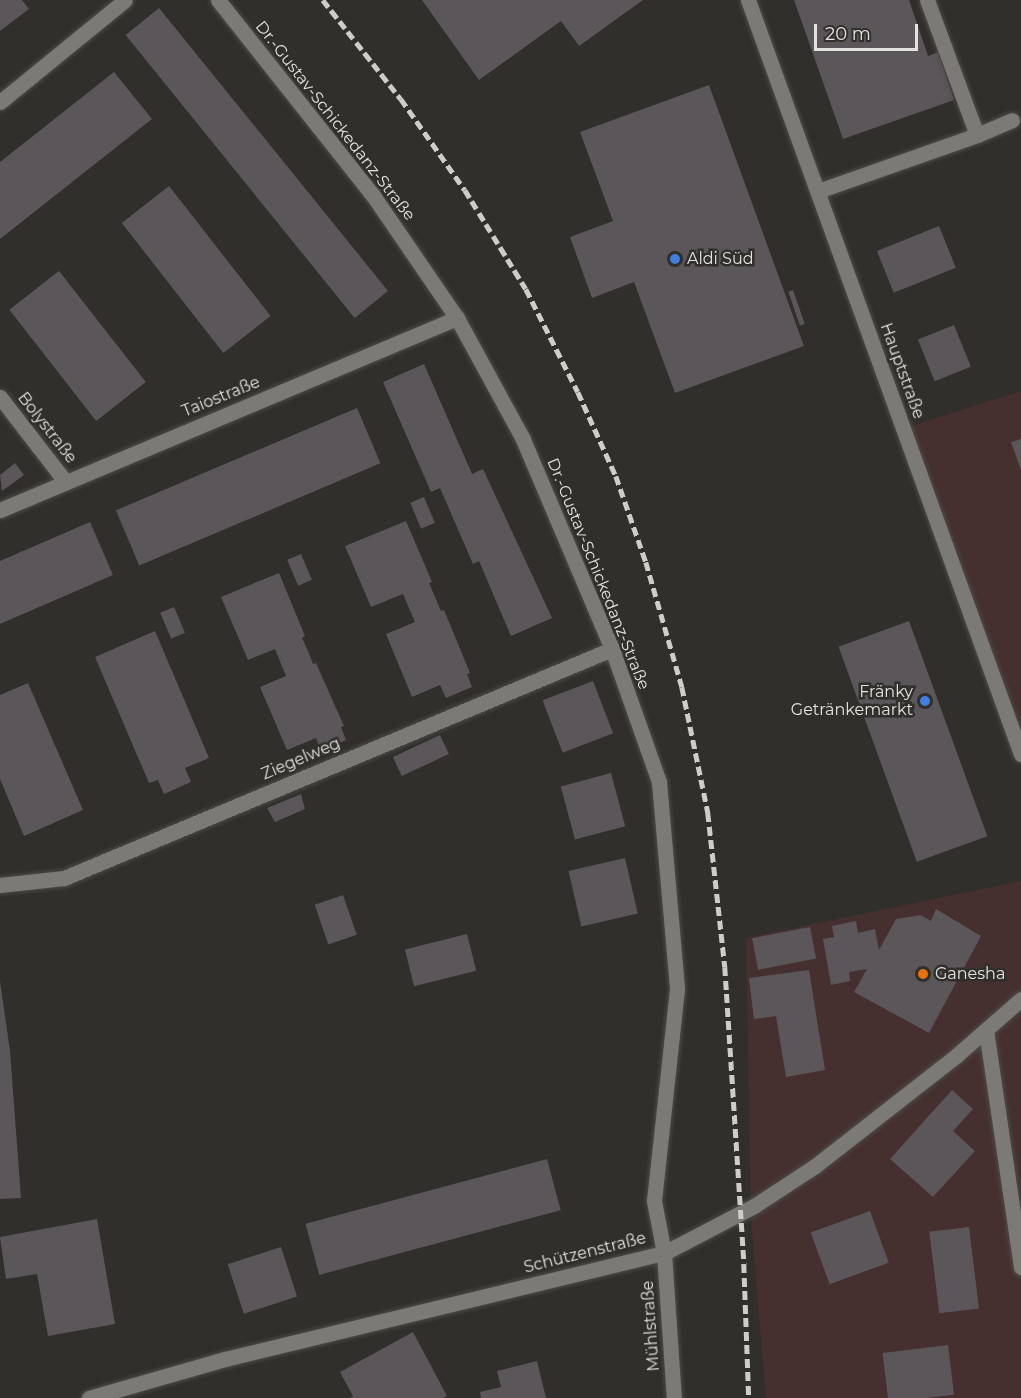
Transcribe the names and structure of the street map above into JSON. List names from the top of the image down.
{
  "streets": {
    "street": [
      "Dr.-Gustav-Schickedanz-Straße",
      "Hauptstraße",
      "Taiostraße",
      "Bolystraße",
      "Ziegelweg",
      "Schützenstraße",
      "Mühlstraße"
    ]
  },
  "crossings": [
    ["Dr.-Gustav-Schickedanz-Straße", "Taiostraße"],
    ["Dr.-Gustav-Schickedanz-Straße", "Ziegelweg"],
    ["Dr.-Gustav-Schickedanz-Straße", "Schützenstraße"],
    ["Dr.-Gustav-Schickedanz-Straße", "Mühlstraße"],
    ["Taiostraße", "Bolystraße"],
    ["Schützenstraße", "Mühlstraße"]
  ],
  "places": ["Aldi Süd", "Fränky Getränkemarkt", "Ganesha"],
  "scale_bar": "20 m"
}
